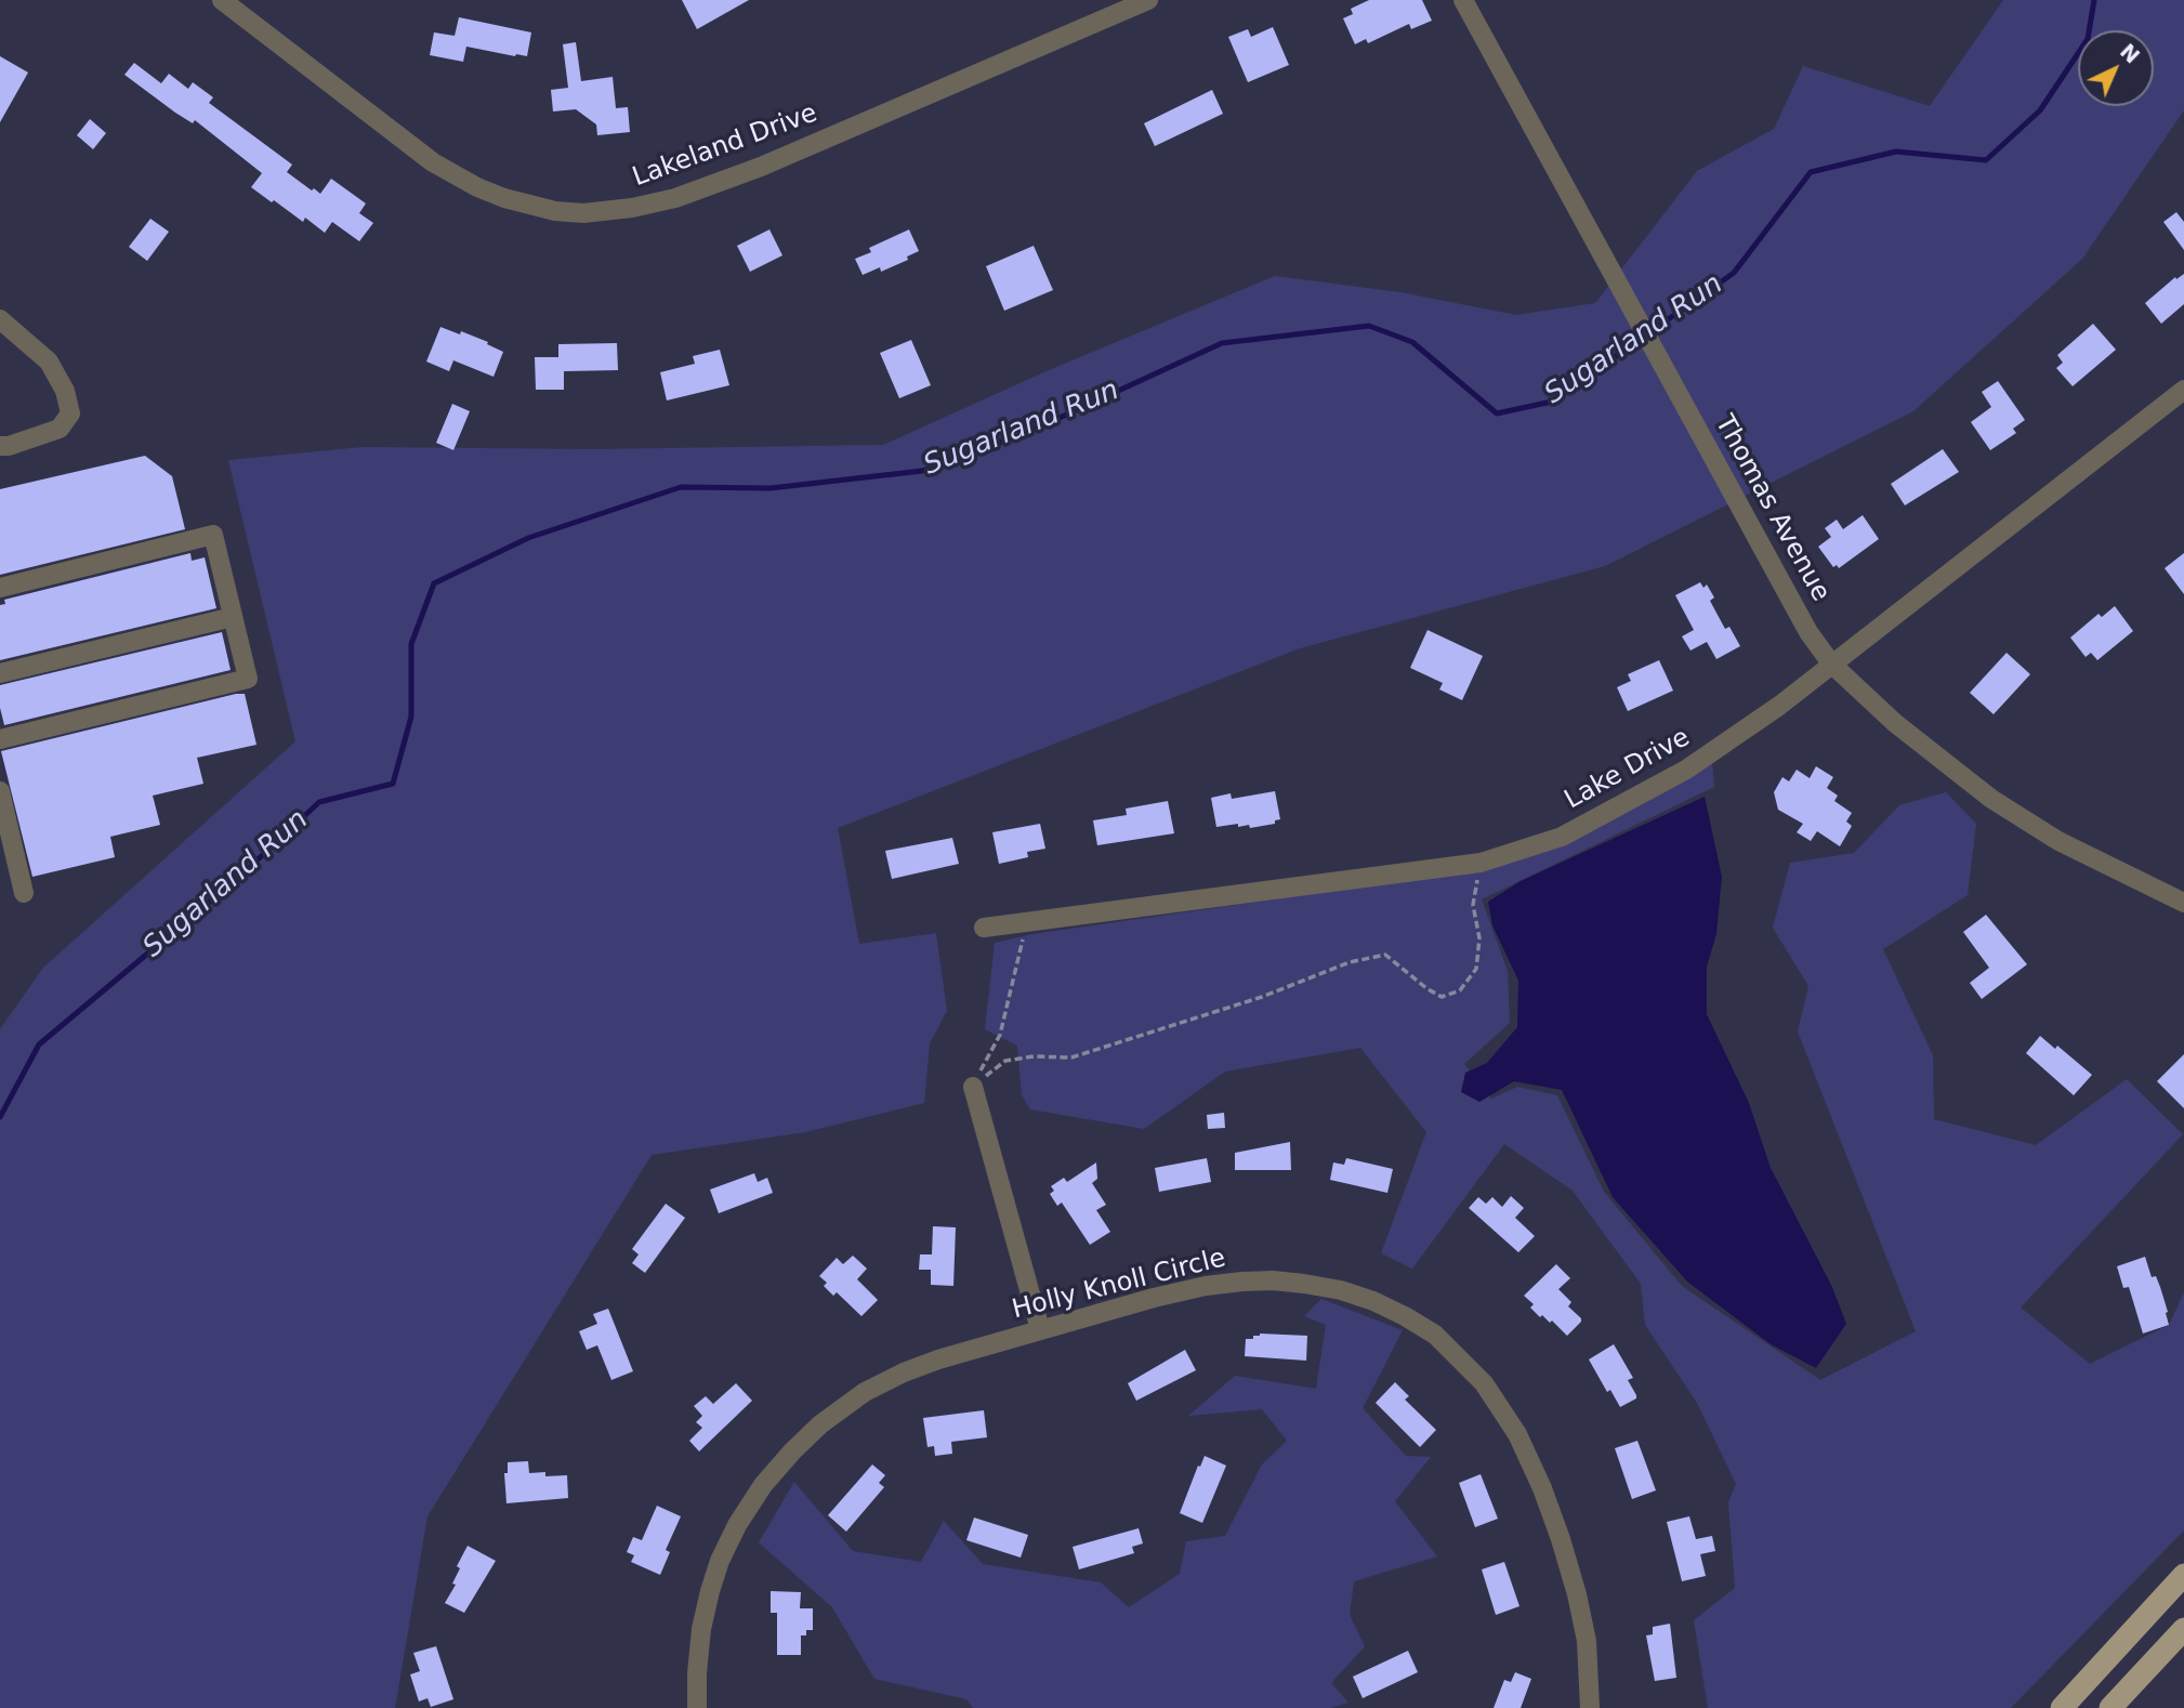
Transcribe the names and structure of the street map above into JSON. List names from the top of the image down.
{
  "streets": {
    "street": [
      "Lakeland Drive",
      "Thomas Avenue",
      "Lake Drive",
      "Holly Knoll Circle"
    ]
  },
  "crossings": [
    ["Thomas Avenue", "Lake Drive"]
  ],
  "water": ["Sugarland Run"],
  "north": "top right"
}
